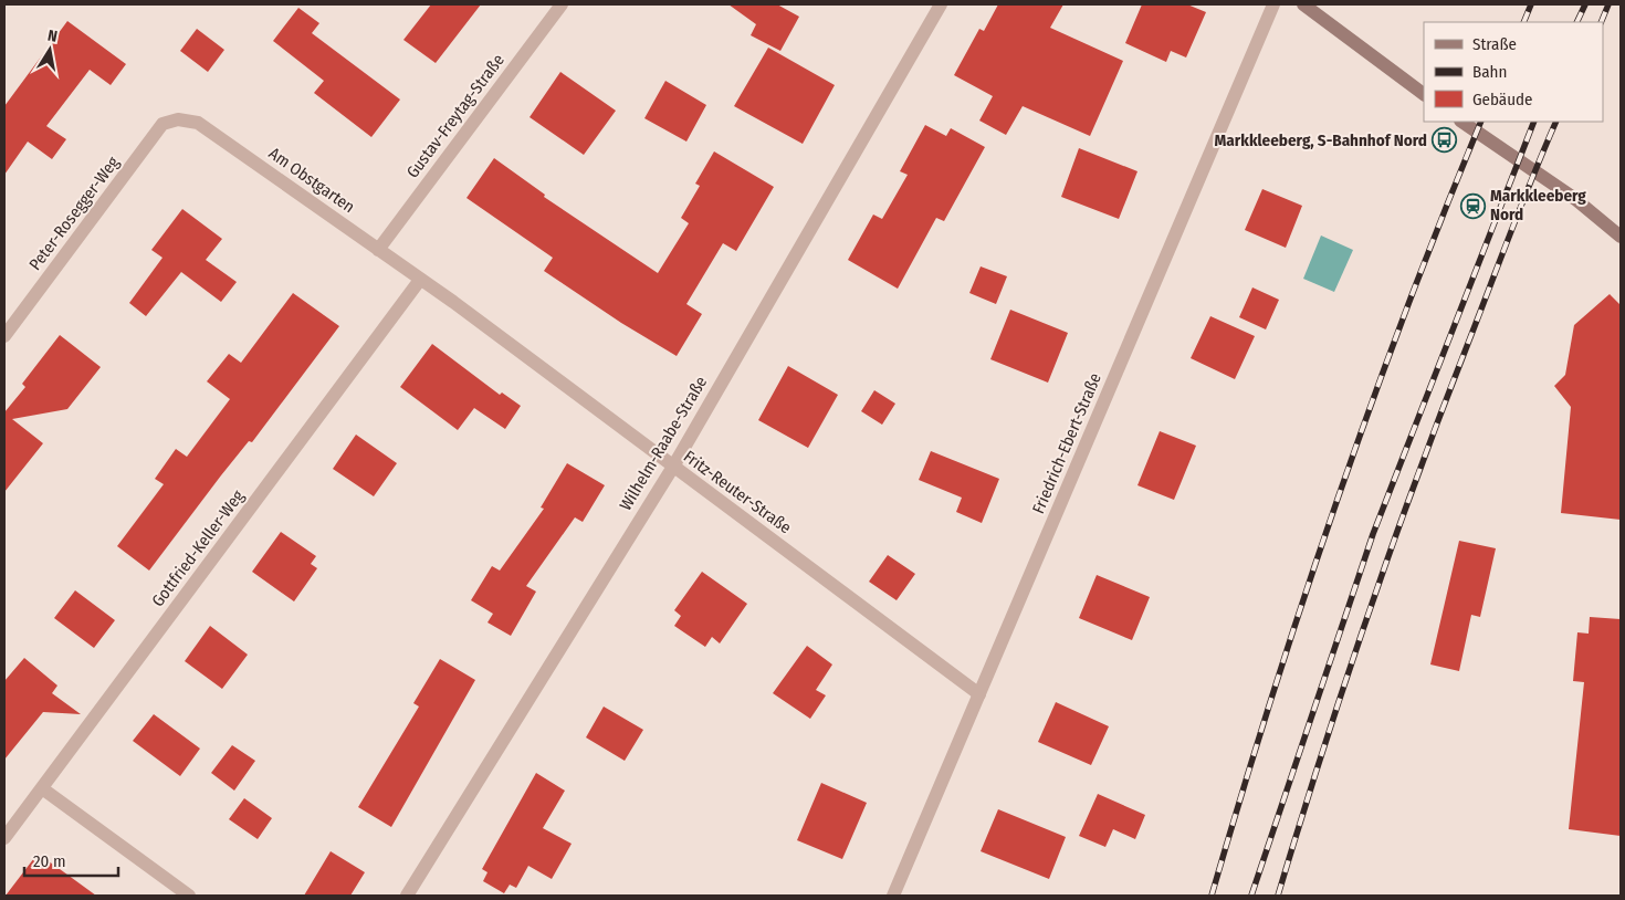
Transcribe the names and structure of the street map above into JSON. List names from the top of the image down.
{
  "streets": {
    "street": [
      "Gustav-Freytag-Straße",
      "Am Obstgarten",
      "Peter-Rosegger-Weg",
      "Wilhelm-Raabe-Straße",
      "Friedrich-Ebert-Straße",
      "Fritz-Reuter-Straße",
      "Gottfried-Keller-Weg"
    ]
  },
  "crossings": [
    ["Gustav-Freytag-Straße", "Am Obstgarten"],
    ["Am Obstgarten", "Peter-Rosegger-Weg"],
    ["Am Obstgarten", "Fritz-Reuter-Straße"],
    ["Am Obstgarten", "Gottfried-Keller-Weg"],
    ["Wilhelm-Raabe-Straße", "Fritz-Reuter-Straße"],
    ["Friedrich-Ebert-Straße", "Fritz-Reuter-Straße"],
    ["Fritz-Reuter-Straße", "Gottfried-Keller-Weg"]
  ],
  "places": {
    "bus stop": ["Markkleeberg, S-Bahnhof Nord"],
    "station": ["Markkleeberg Nord"]
  },
  "legend": ["Straße", "Bahn", "Gebäude"],
  "scale_bar": "20 m",
  "north": "top"
}
